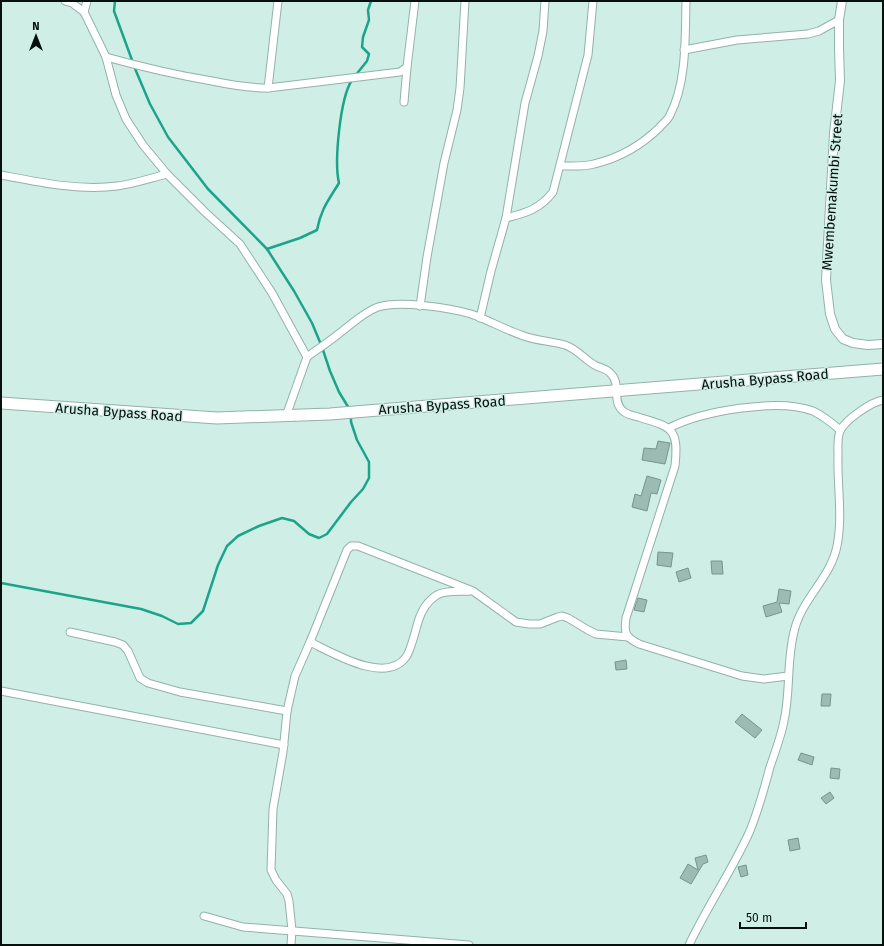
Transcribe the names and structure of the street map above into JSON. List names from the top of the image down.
{
  "streets": {
    "main road": ["Arusha Bypass Road"],
    "street": ["Mwembemakumbi Street"]
  },
  "scale_bar": "50 m",
  "north": "top"
}
